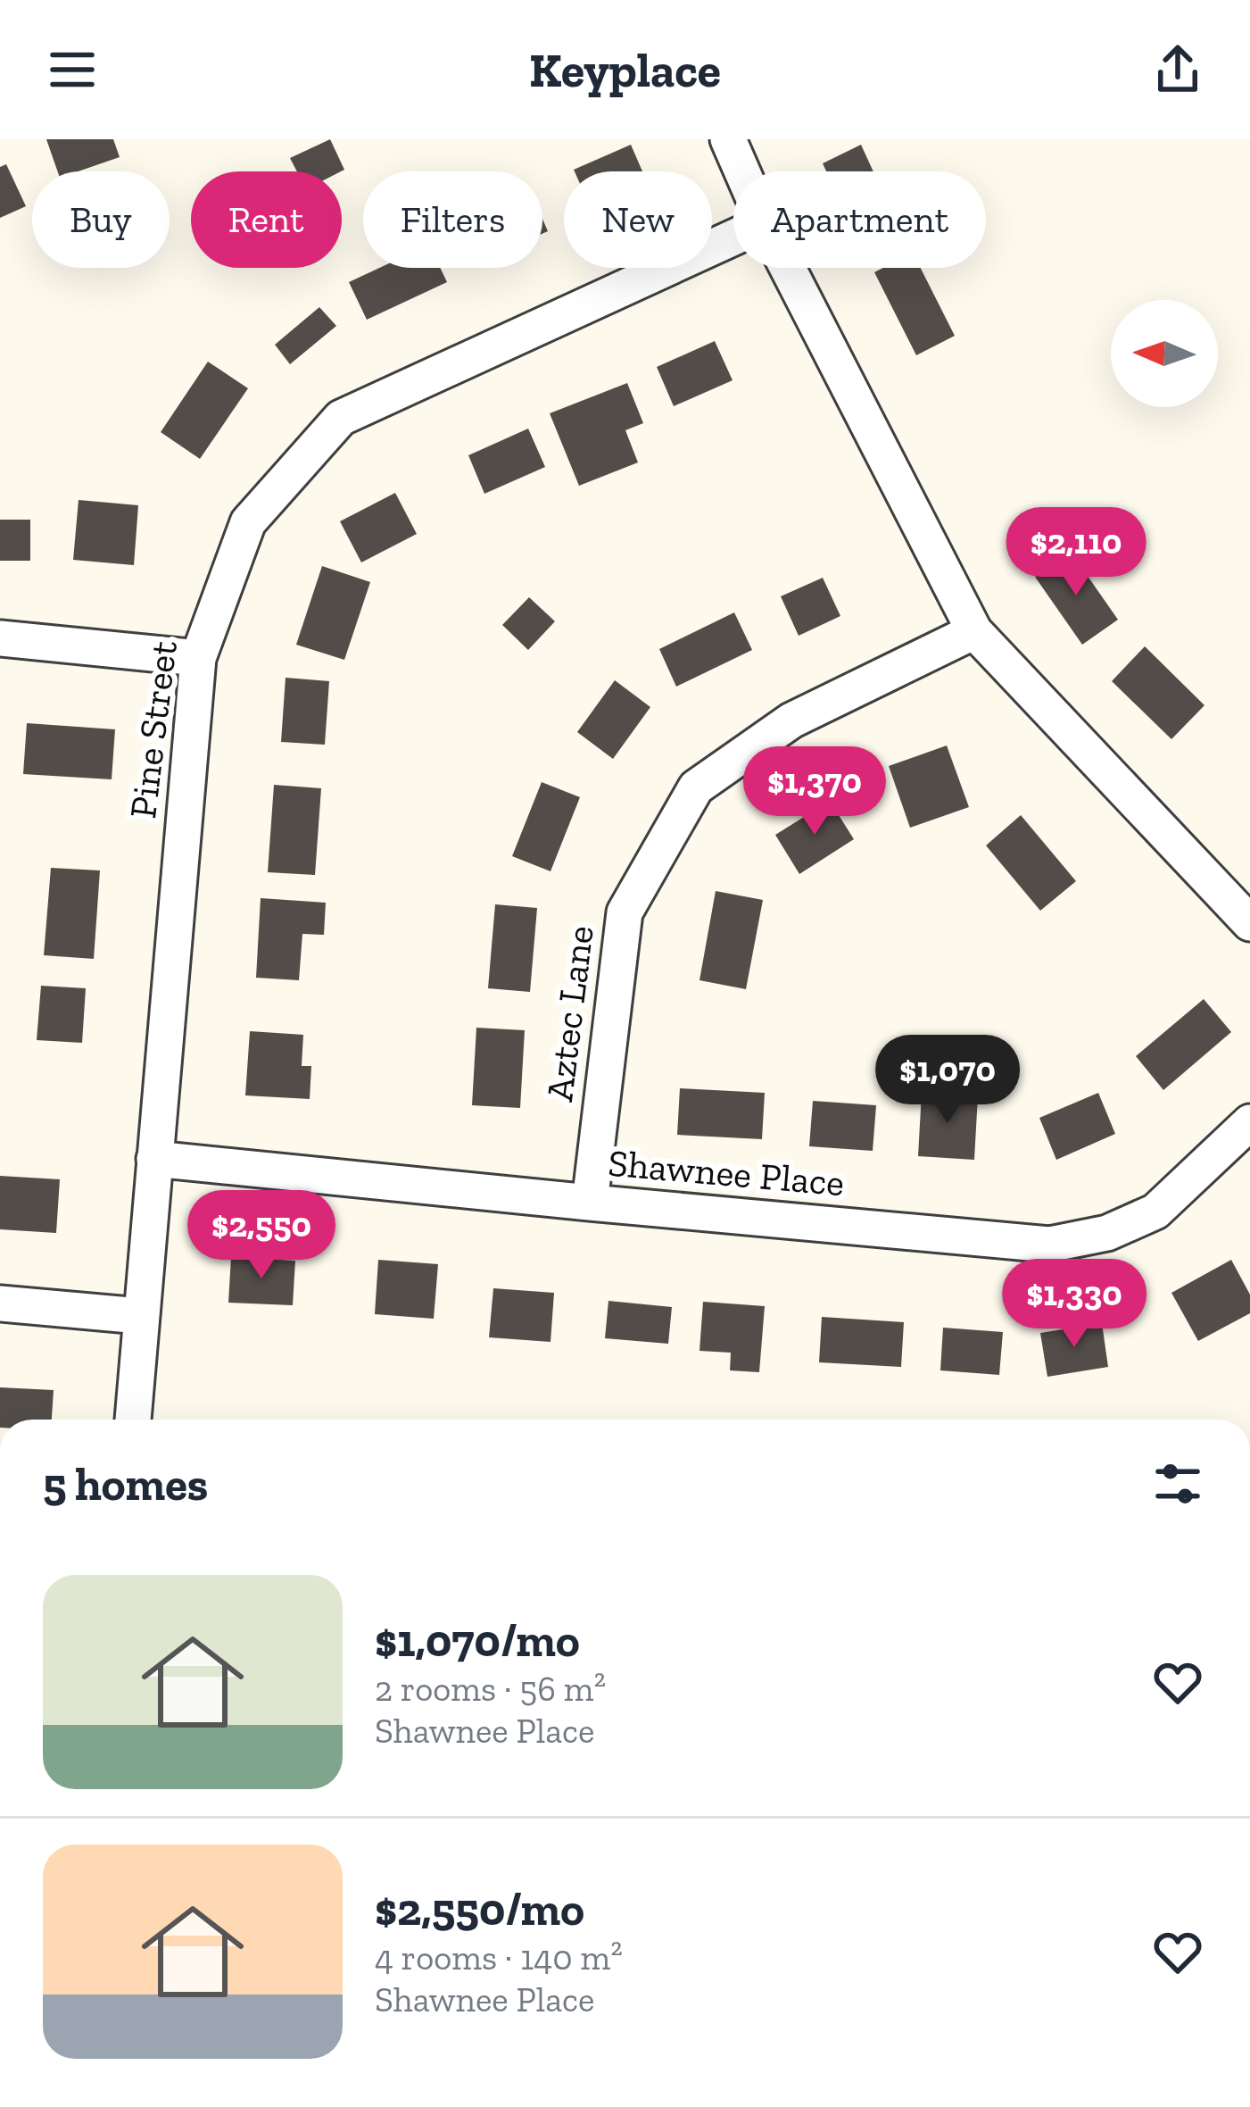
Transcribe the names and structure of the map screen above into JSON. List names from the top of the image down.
{
  "streets": {
    "street": ["Pine Street", "Aztec Lane", "Shawnee Place"]
  },
  "crossings": [
    ["Pine Street", "Shawnee Place"],
    ["Aztec Lane", "Shawnee Place"]
  ],
  "north": "left",
  "page": {
    "header": "Keyplace",
    "chip": [
      "Buy",
      "Rent",
      "Filters",
      "New",
      "Apartment"
    ],
    "price": [
      "$2,110",
      "$1,370",
      "$1,070",
      "$2,550",
      "$1,330"
    ],
    "heading": "5 homes",
    "list": [
      {
        "name": "$1,070/mo",
        "note": "2 rooms · 56 m² · Shawnee Place"
      },
      {
        "name": "$2,550/mo",
        "note": "4 rooms · 140 m² · Shawnee Place"
      }
    ]
  }
}
